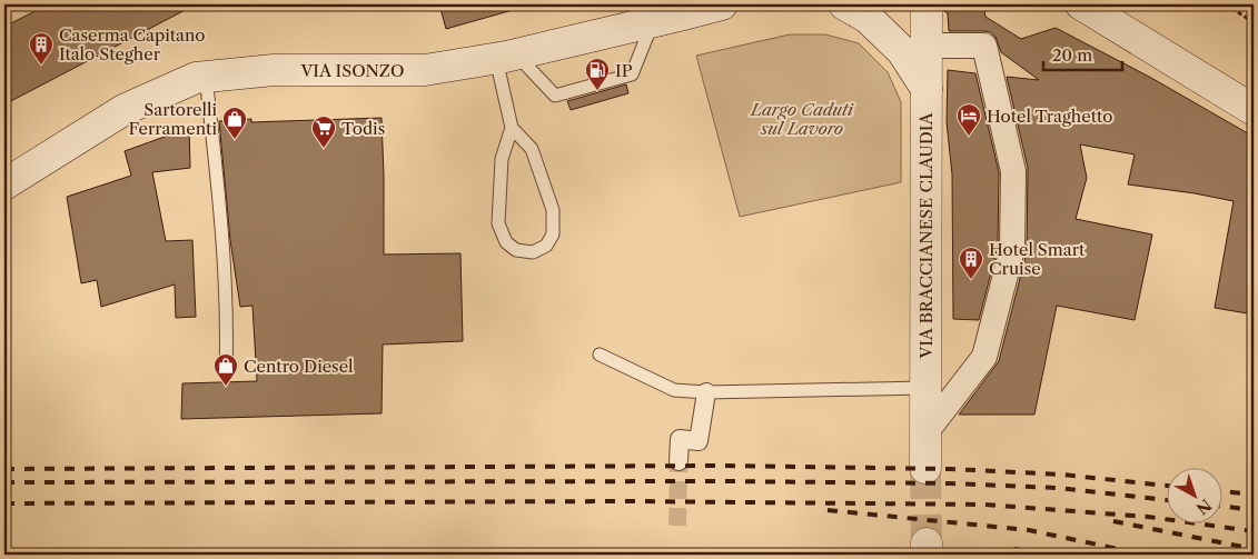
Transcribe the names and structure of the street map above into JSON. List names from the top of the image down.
{
  "streets": {
    "main road": ["VIA ISONZO", "VIA BRACCIANESE CLAUDIA"]
  },
  "parks": ["Largo Caduti sul Lavoro"],
  "places": {
    "building": ["Caserma Capitano Italo Stegher", "Hotel Smart Cruise"],
    "fuel station": ["IP"],
    "hotel": ["Hotel Traghetto"],
    "shop": ["Sartorelli Ferramenti", "Centro Diesel"],
    "supermarket": ["Todis"]
  },
  "scale_bar": "20 m",
  "north": "bottom right"
}
